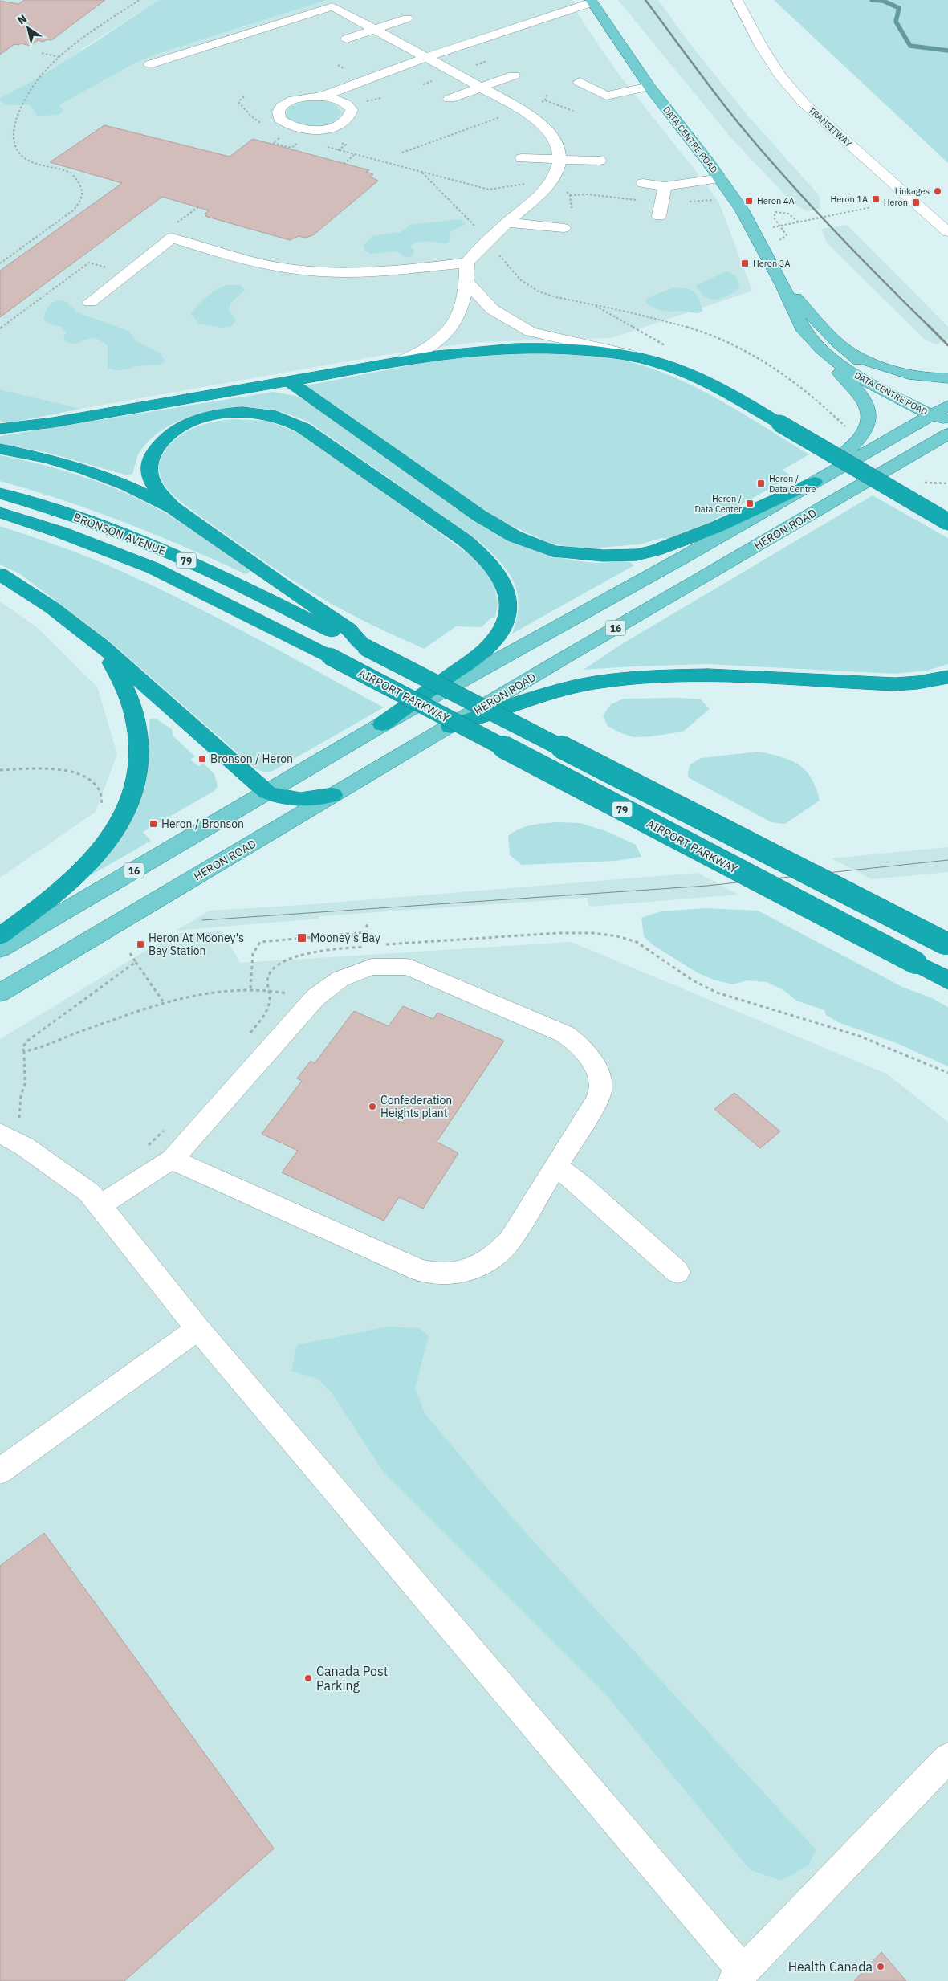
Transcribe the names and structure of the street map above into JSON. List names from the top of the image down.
{
  "streets": {
    "highway": ["BRONSON AVENUE", "79", "AIRPORT PARKWAY"],
    "main road": ["DATA CENTRE ROAD", "HERON ROAD", "16"],
    "street": ["TRANSITWAY"]
  },
  "crossings": [
    ["DATA CENTRE ROAD", "16"],
    ["BRONSON AVENUE", "79"],
    ["BRONSON AVENUE", "AIRPORT PARKWAY"]
  ],
  "places": {
    "other": [
      "Linkages",
      "Confederation Heights plant",
      "Canada Post Parking",
      "Health Canada"
    ],
    "transit": [
      "Heron 1A",
      "Heron 4A",
      "Heron",
      "Heron 3A",
      "Heron / Data Centre",
      "Heron / Data Center",
      "Bronson / Heron",
      "Heron / Bronson",
      "Mooney's Bay",
      "Heron At Mooney's Bay Station"
    ]
  },
  "north": "top left"
}
